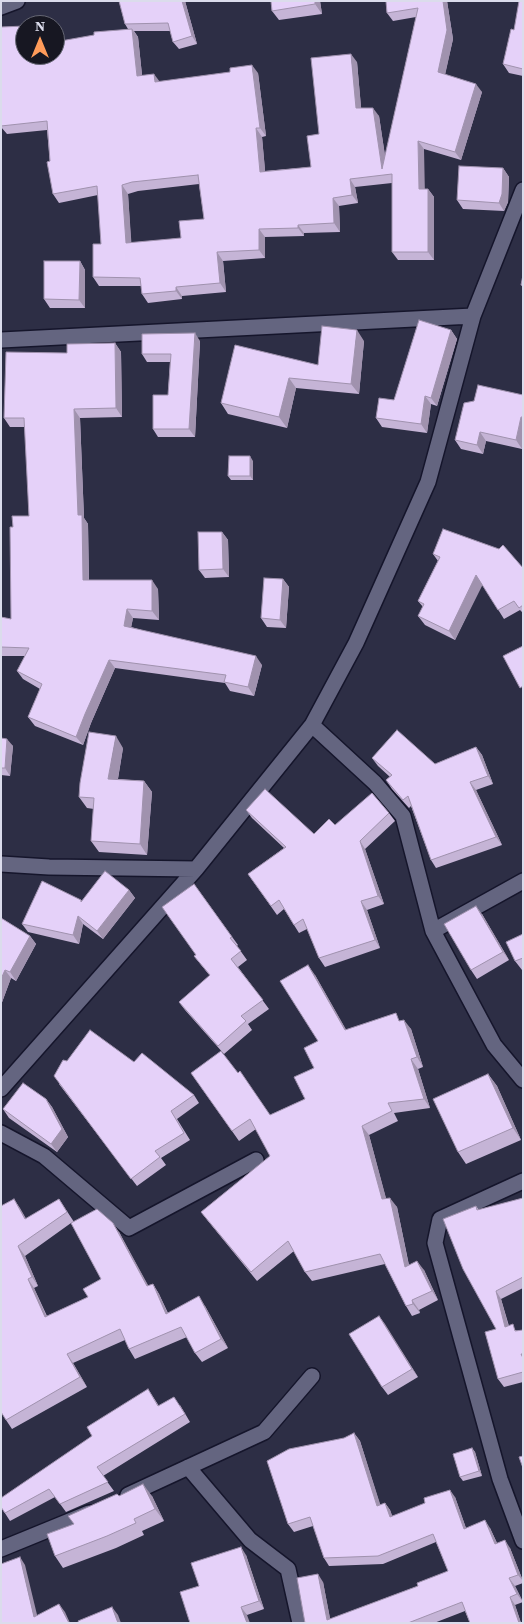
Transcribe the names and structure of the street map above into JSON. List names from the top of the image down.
{
  "north": "top"
}
